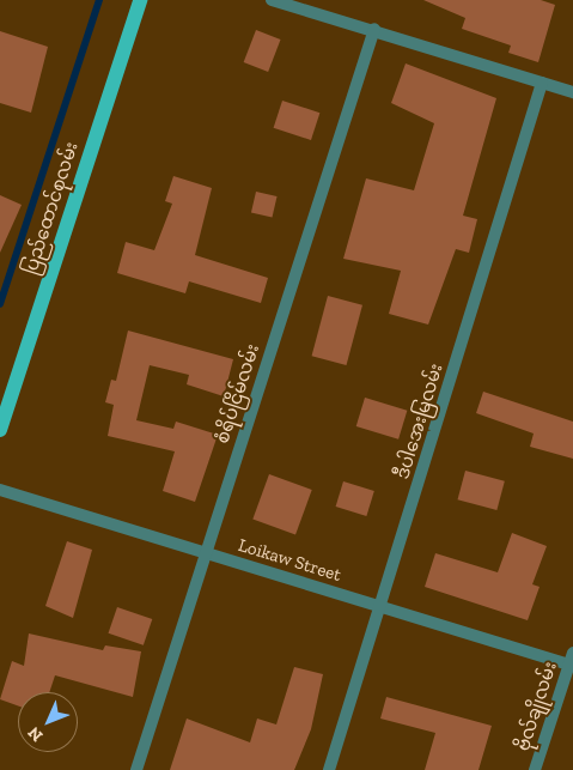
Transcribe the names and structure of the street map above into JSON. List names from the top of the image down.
{
  "streets": {
    "main road": ["ပြည်ထောင်စုလမ်း"],
    "street": [
      "စံရိပ်ငြိမ်လမ်း",
      "ဒီပါအေးမြလမ်း",
      "Loikaw Street",
      "ဗိုလ်ချိုလမ်း"
    ]
  },
  "crossings": [
    ["စံရိပ်ငြိမ်လမ်း", "Loikaw Street"],
    ["ဒီပါအေးမြလမ်း", "Loikaw Street"],
    ["Loikaw Street", "ဗိုလ်ချိုလမ်း"]
  ],
  "north": "bottom left"
}
